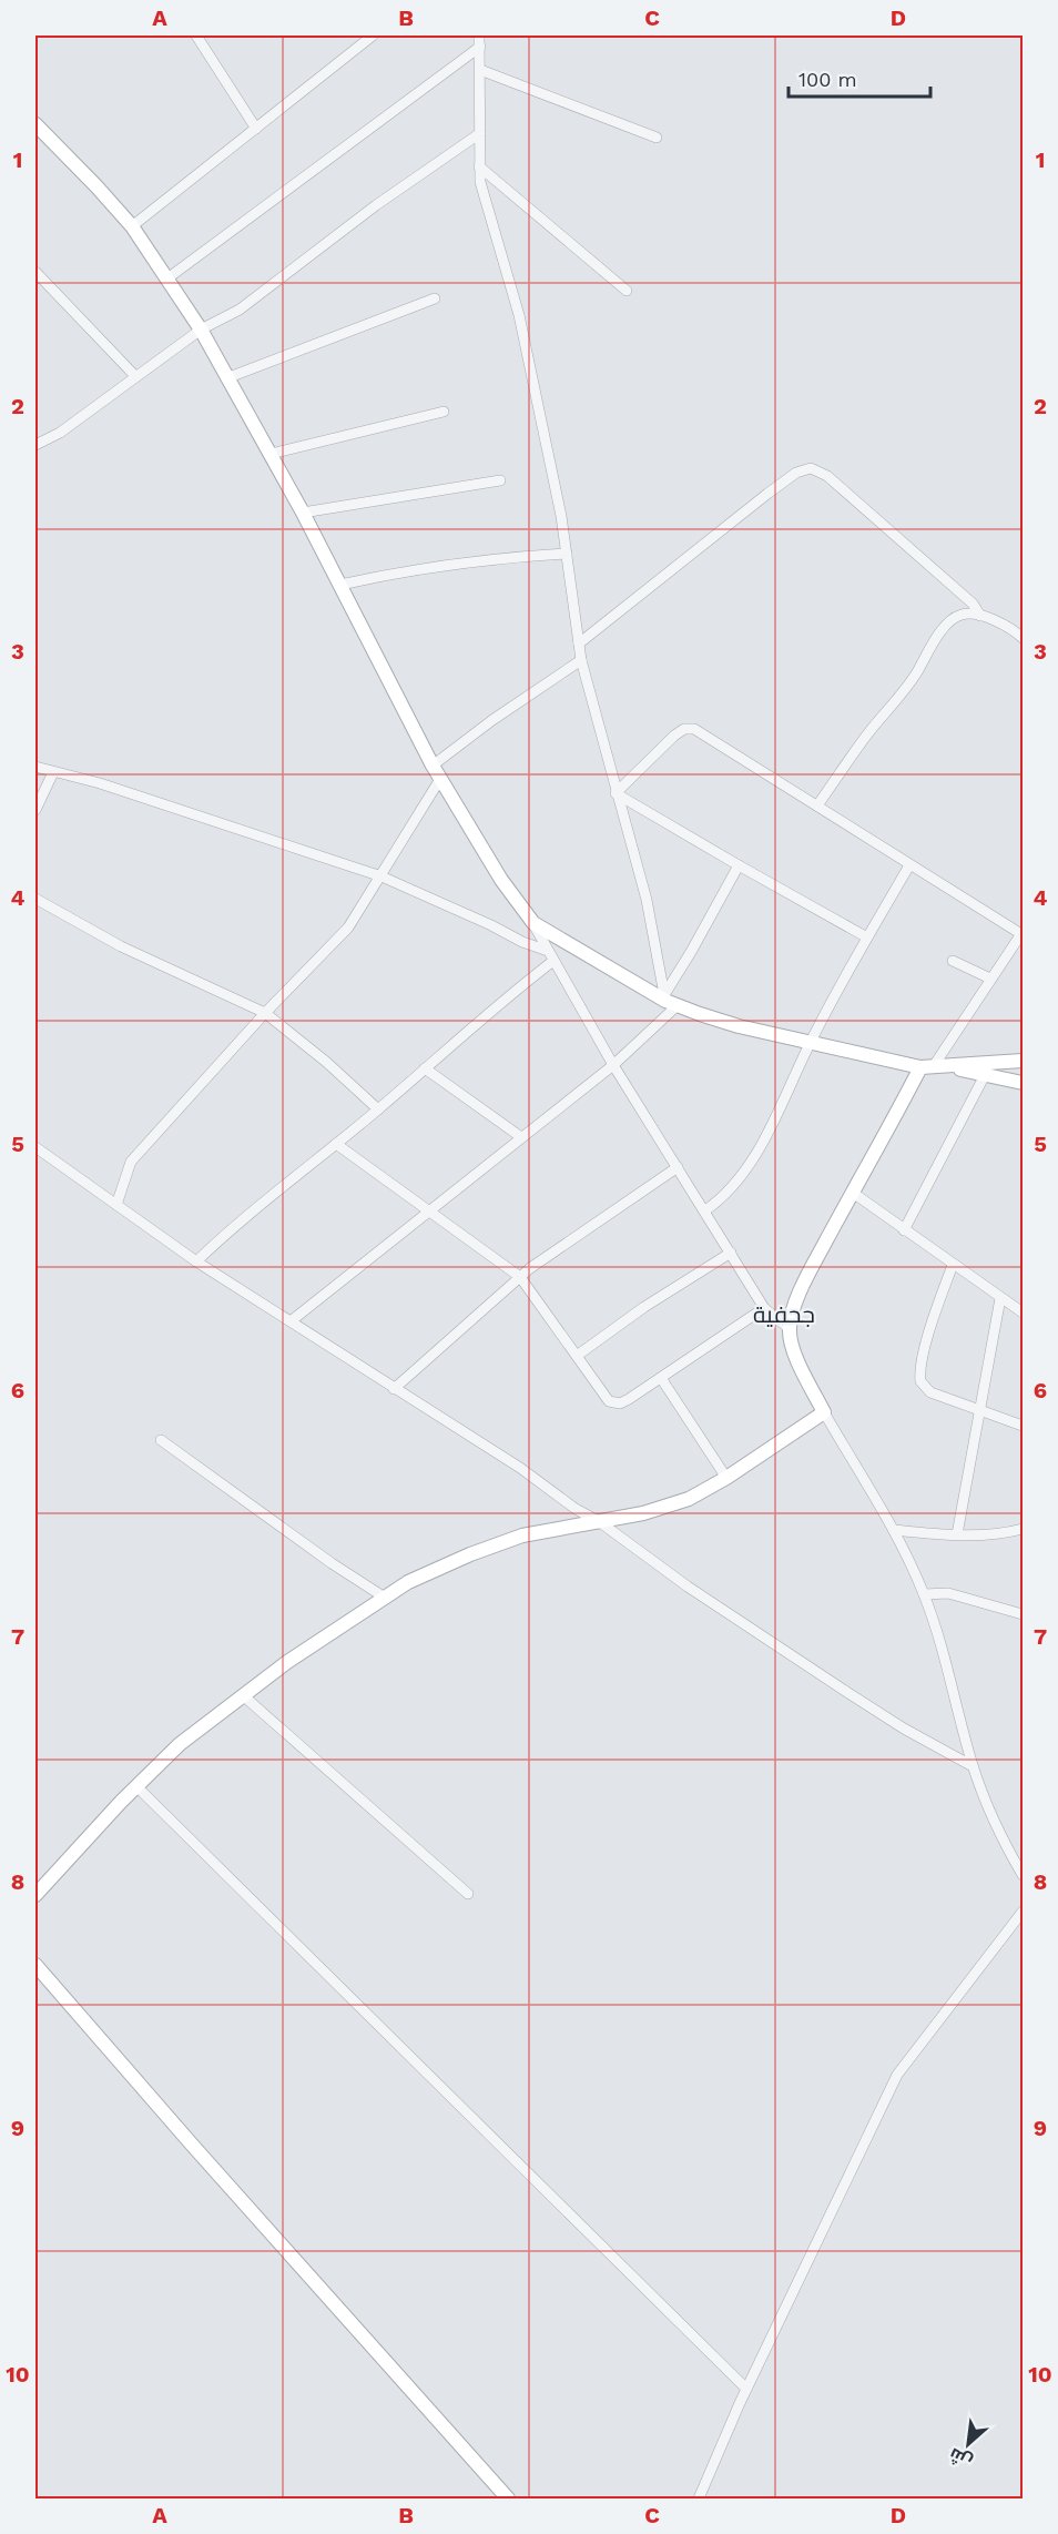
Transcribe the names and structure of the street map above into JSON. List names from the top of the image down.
{
  "districts": ["جحفية"],
  "scale_bar": "100 m",
  "north": "bottom left",
  "grid": {
    "columns": [
      "A",
      "B",
      "C",
      "D"
    ],
    "rows": [
      "1",
      "2",
      "3",
      "4",
      "5",
      "6",
      "7",
      "8",
      "9",
      "10"
    ]
  }
}
